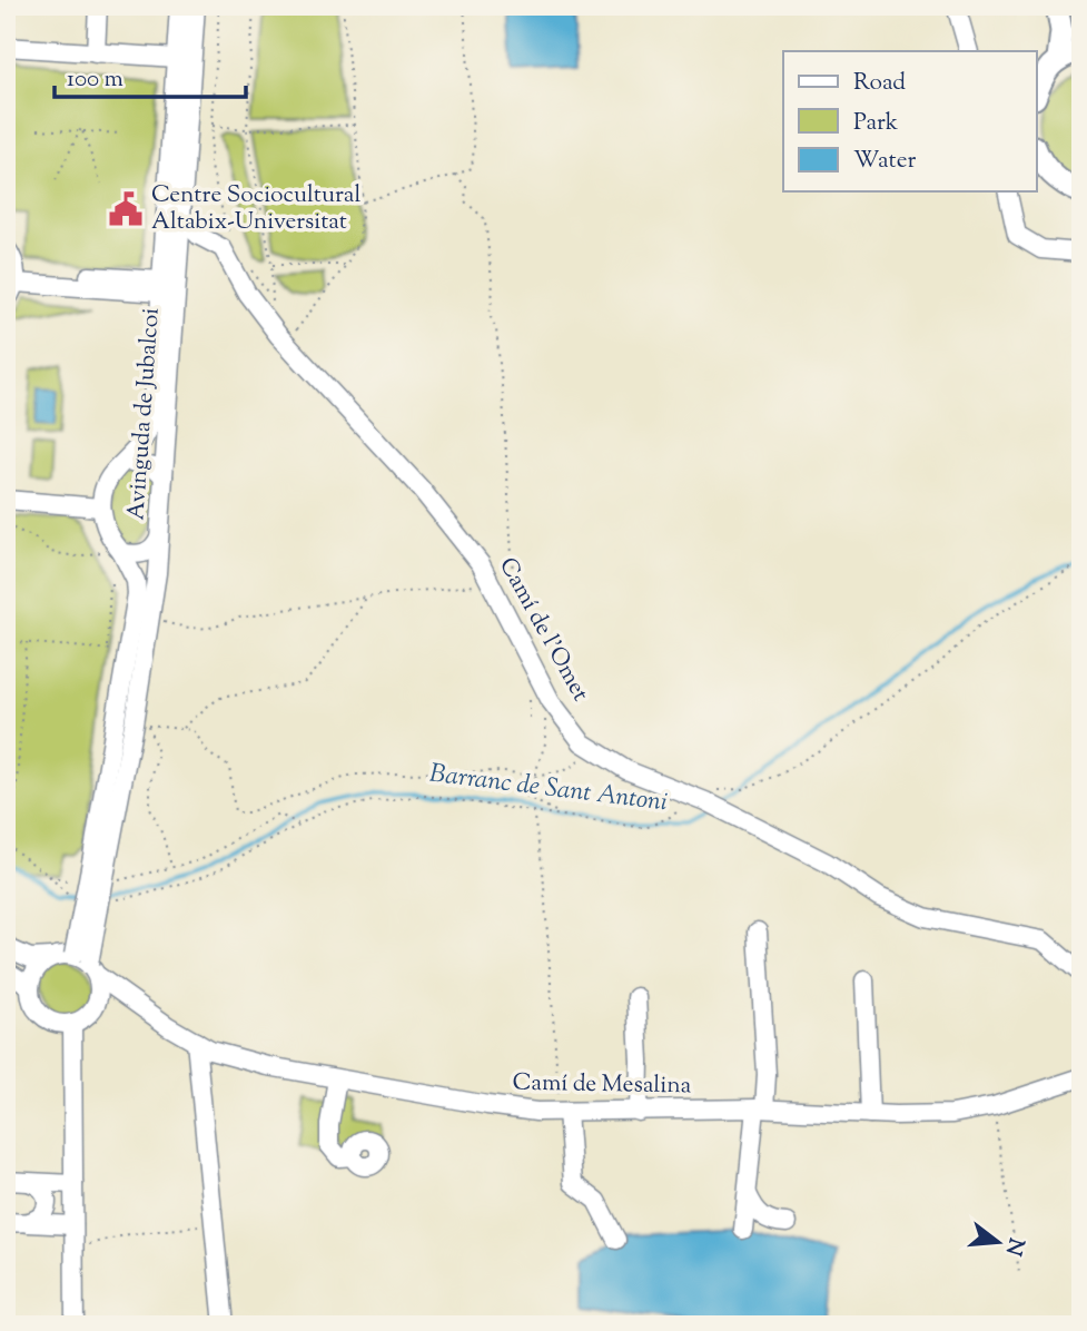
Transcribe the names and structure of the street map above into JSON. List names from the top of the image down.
{
  "streets": {
    "street": ["Avinguda de Jubalcoi", "Camí de l'Omet", "Camí de Mesalina"]
  },
  "crossings": [
    ["Avinguda de Jubalcoi", "Camí de l'Omet"]
  ],
  "water": ["Barranc de Sant Antoni"],
  "places": {
    "public building": ["Centre Sociocultural Altabix-Universitat"]
  },
  "legend": ["Road", "Park", "Water"],
  "scale_bar": "100 m",
  "north": "right"
}
